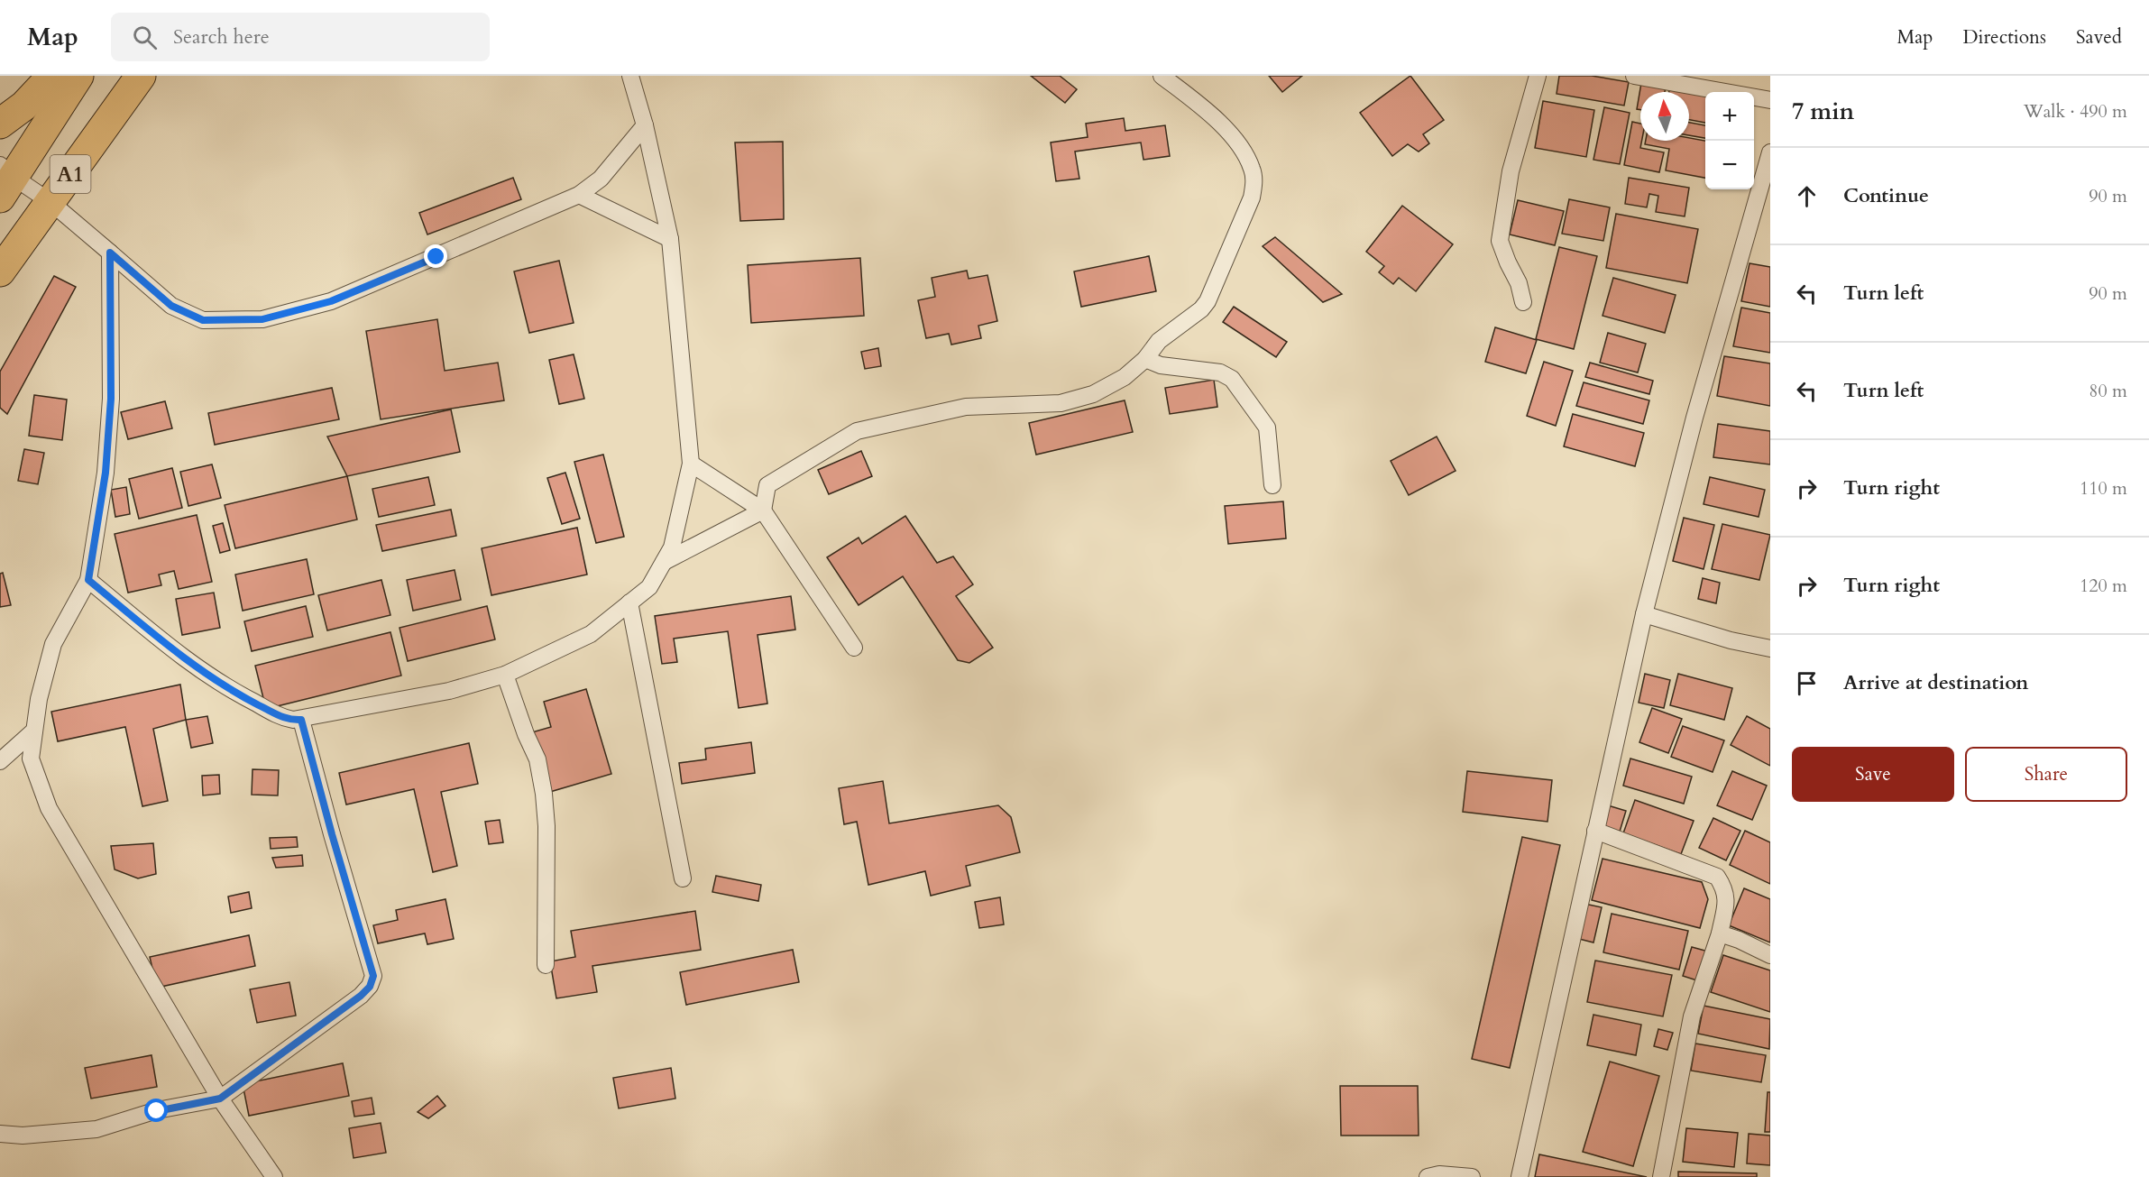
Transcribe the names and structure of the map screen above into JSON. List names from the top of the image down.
{
  "streets": {
    "highway": ["A1"]
  },
  "north": "top",
  "page": {
    "header": "Map",
    "search": "Search here",
    "nav": ["Map", "Directions", "Saved"],
    "heading": ["7 min", "Walk · 490 m"],
    "map_buttons": ["+", "−"],
    "list": [
      ["Continue", "90 m"],
      ["Turn left", "90 m"],
      ["Turn left", "80 m"],
      ["Turn right", "110 m"],
      ["Turn right", "120 m"],
      "Arrive at destination"
    ],
    "buttons": ["Save", "Share"]
  }
}
